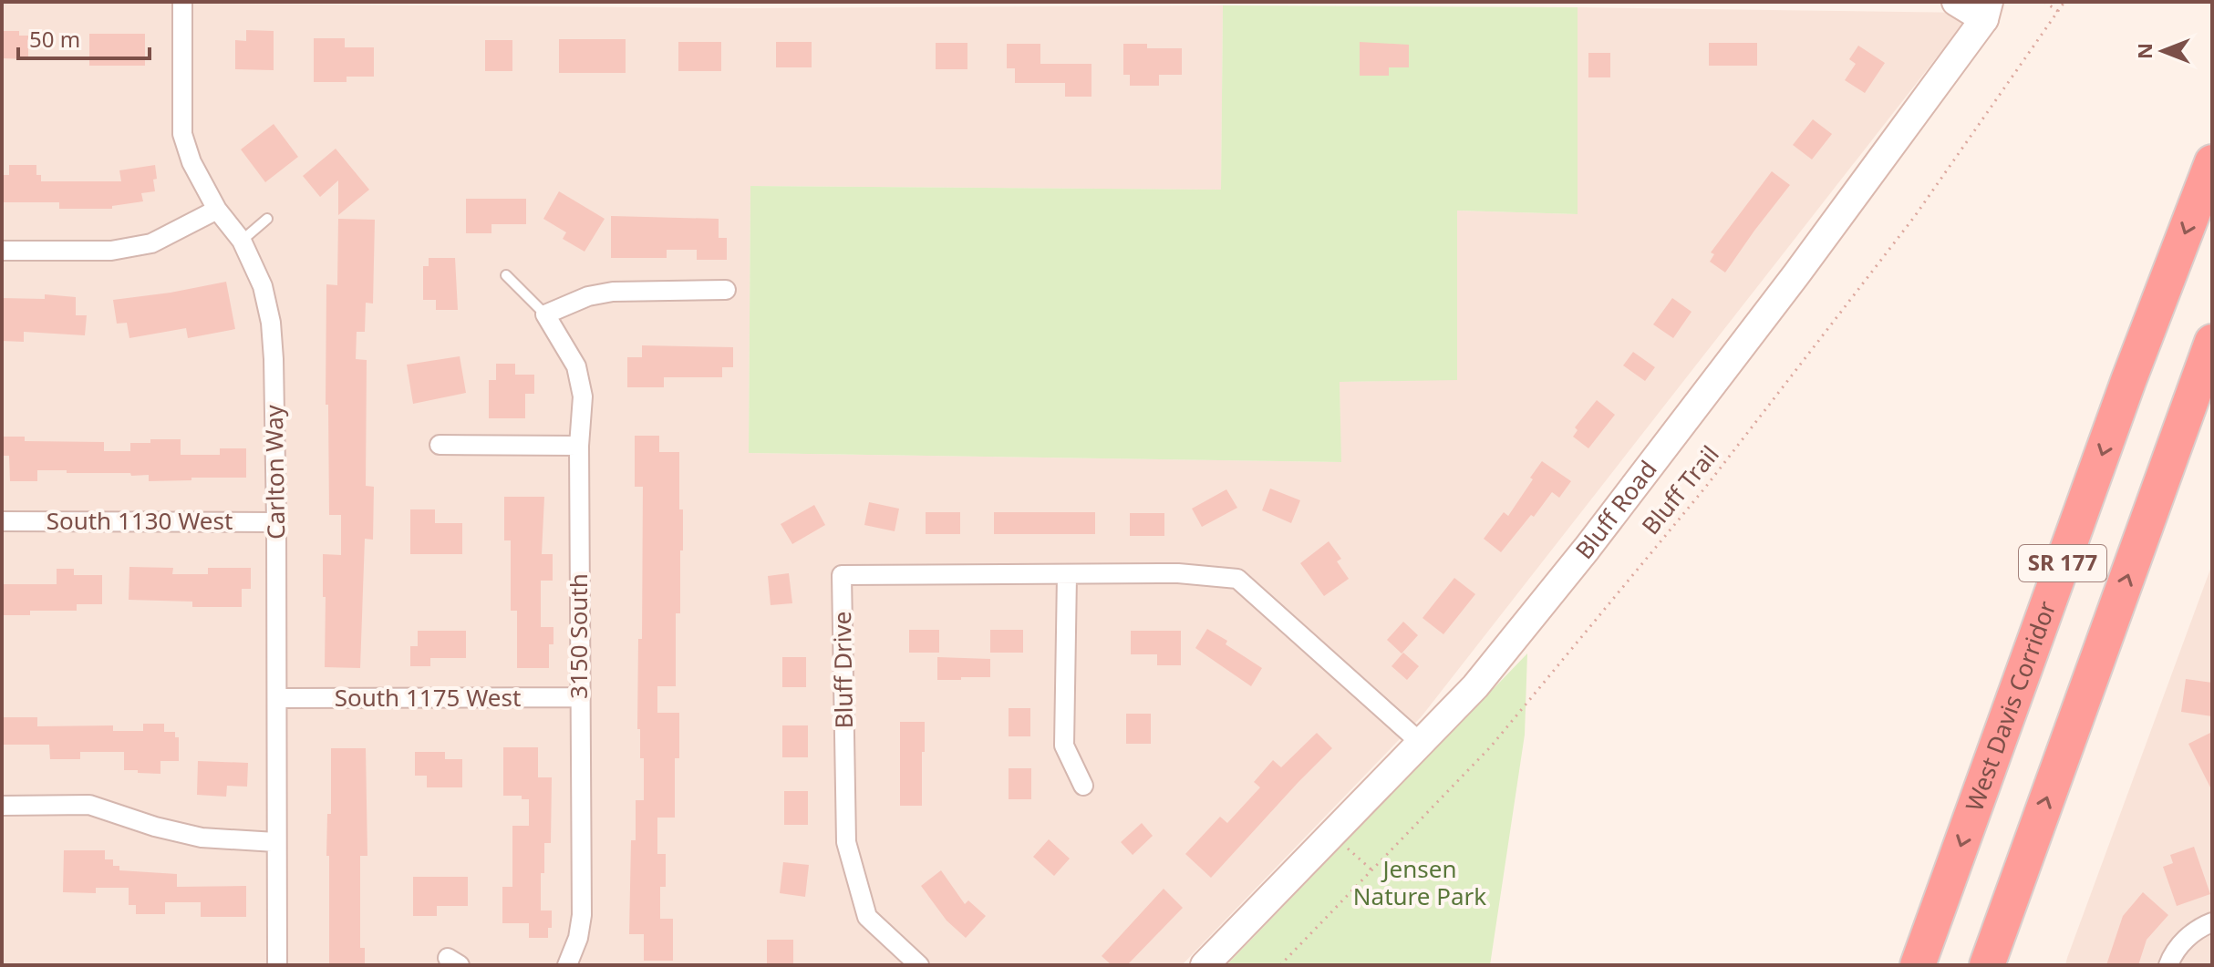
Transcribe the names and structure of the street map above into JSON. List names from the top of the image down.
{
  "streets": {
    "highway": ["SR 177", "West Davis Corridor"],
    "main road": ["Bluff Road"],
    "street": [
      "Carlton Way",
      "South 1130 West",
      "3150 South",
      "Bluff Drive",
      "South 1175 West"
    ],
    "path": ["Bluff Trail"]
  },
  "crossings": [
    ["Carlton Way", "South 1130 West"],
    ["Carlton Way", "South 1175 West"],
    ["Bluff Road", "Bluff Drive"],
    ["3150 South", "South 1175 West"]
  ],
  "parks": ["Jensen Nature Park"],
  "scale_bar": "50 m",
  "north": "left"
}
